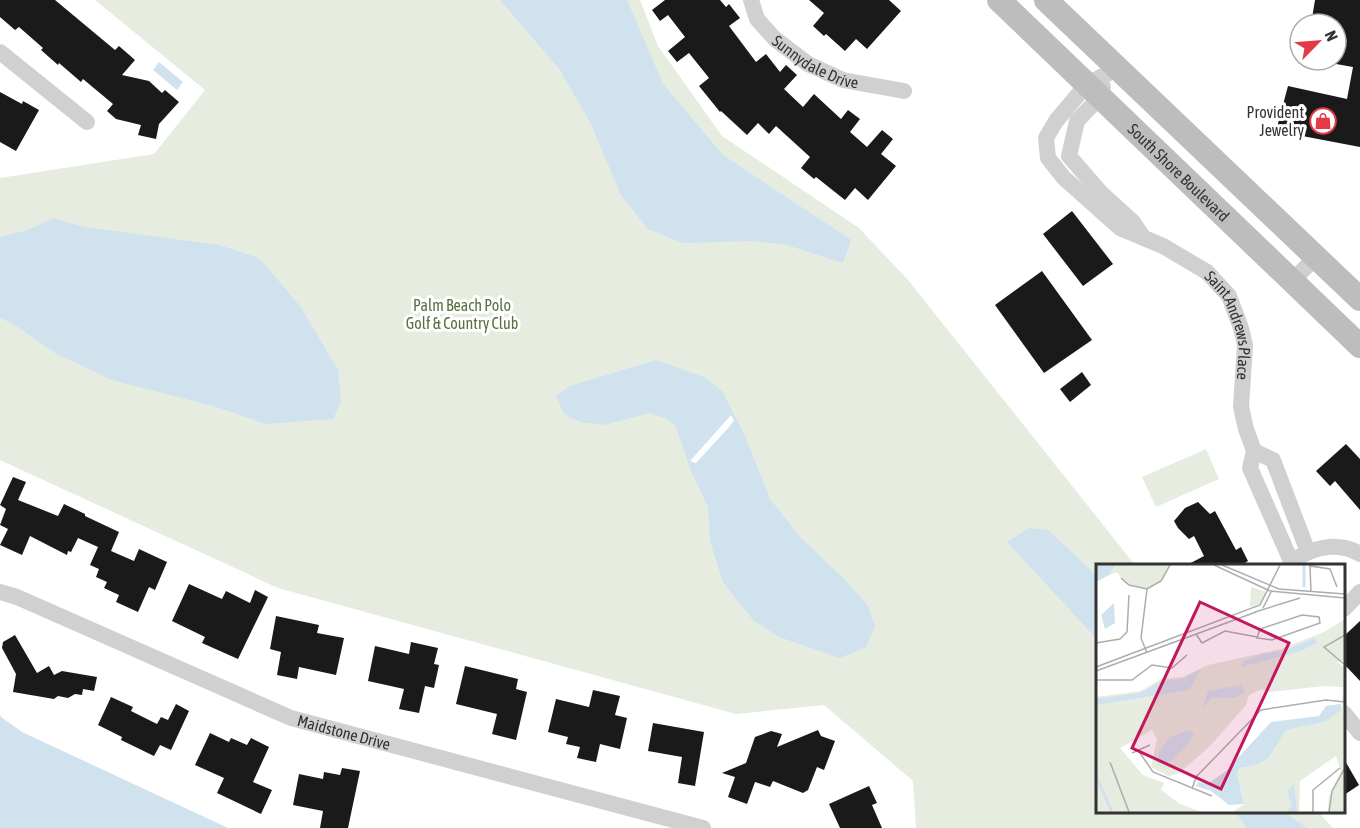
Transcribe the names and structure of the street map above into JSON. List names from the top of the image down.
{
  "streets": {
    "street": [
      "Sunnydale Drive",
      "South Shore Boulevard",
      "Saint Andrews Place",
      "Maidstone Drive"
    ]
  },
  "crossings": [
    ["South Shore Boulevard", "Saint Andrews Place"]
  ],
  "parks": ["Palm Beach Polo Golf & Country Club"],
  "places": {
    "shop": ["Provident Jewelry"]
  },
  "north": "top right"
}
